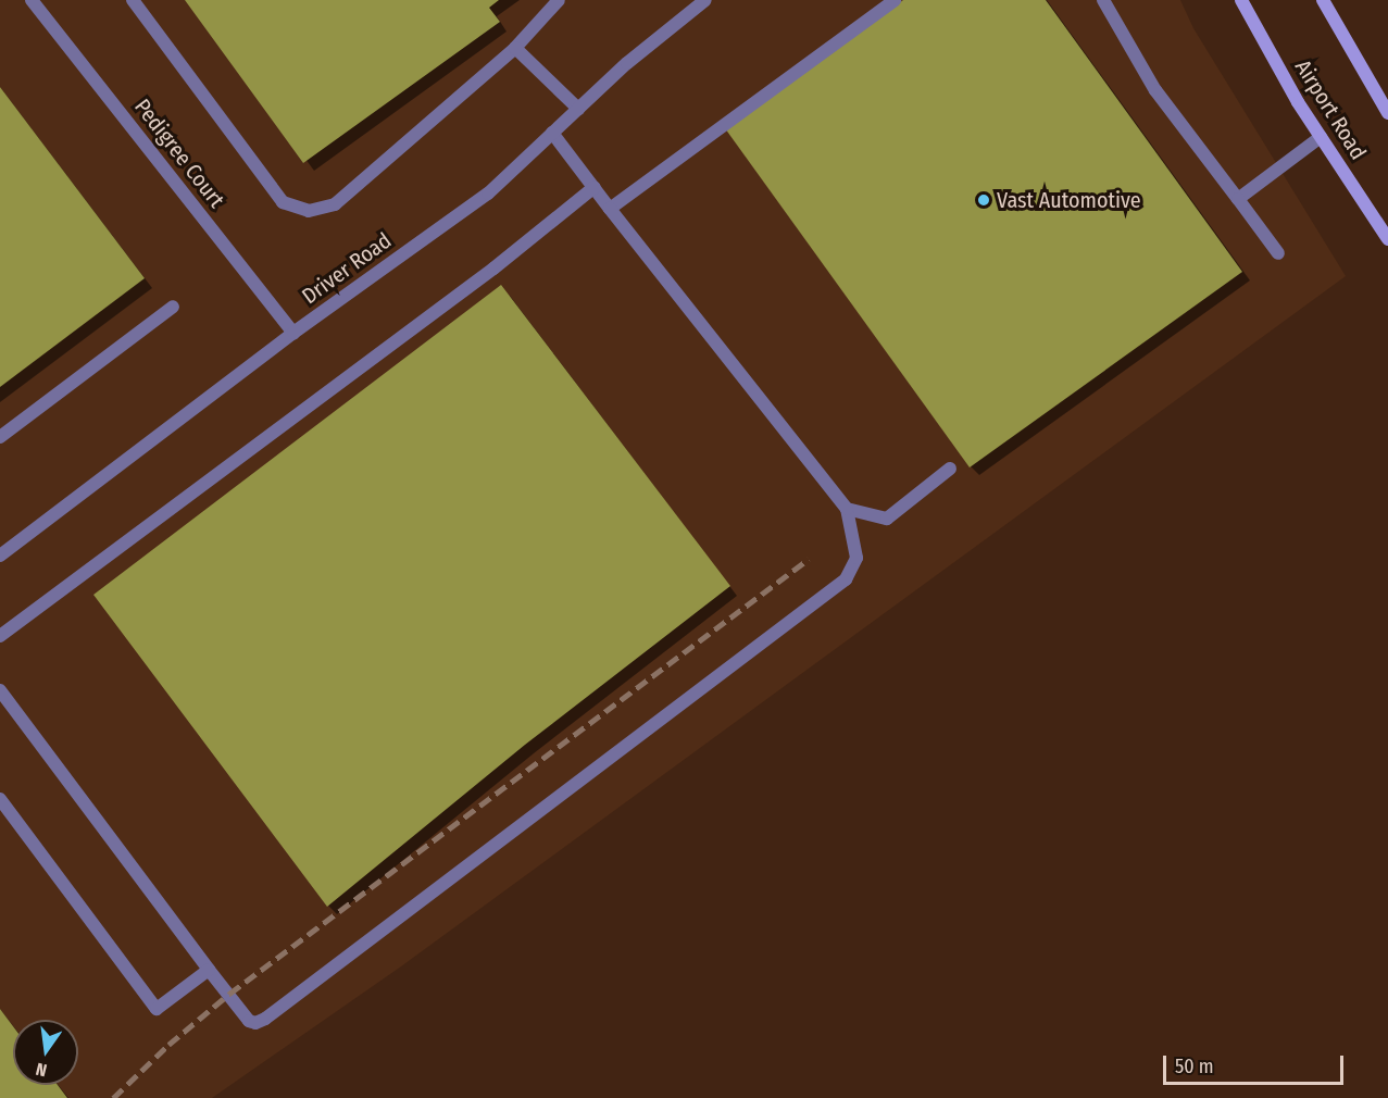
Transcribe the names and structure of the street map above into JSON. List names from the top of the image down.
{
  "streets": {
    "main road": ["Airport Road"],
    "street": ["Pedigree Court", "Driver Road"]
  },
  "crossings": [
    ["Pedigree Court", "Driver Road"]
  ],
  "places": ["Vast Automotive"],
  "scale_bar": "50 m",
  "north": "bottom"
}
